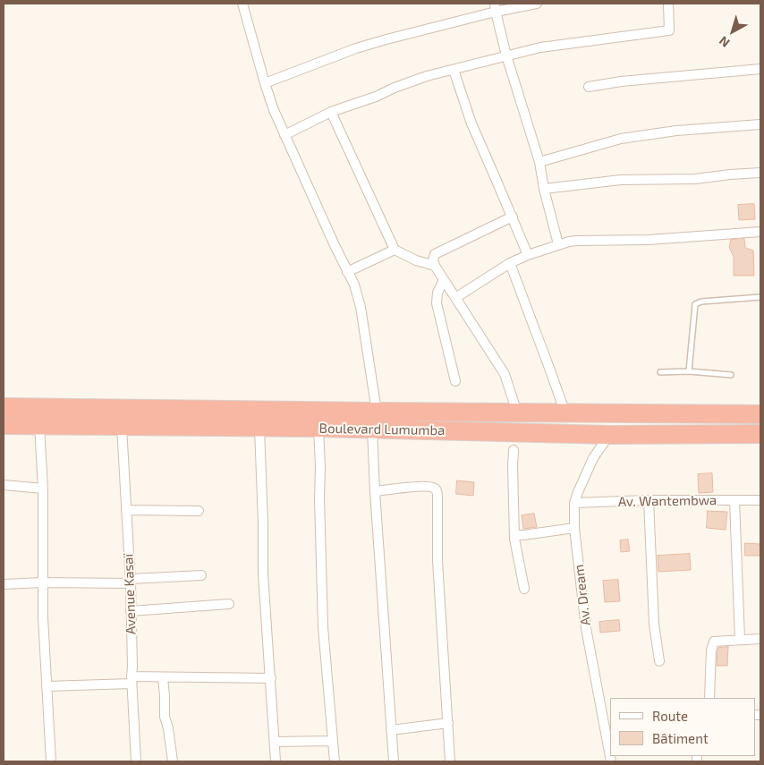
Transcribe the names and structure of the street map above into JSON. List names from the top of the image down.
{
  "streets": {
    "highway": ["Boulevard Lumumba"],
    "street": ["Av. Wantembwa", "Avenue Kasaï", "Av. Dream"]
  },
  "crossings": [
    ["Boulevard Lumumba", "Avenue Kasaï"],
    ["Boulevard Lumumba", "Av. Dream"],
    ["Av. Wantembwa", "Av. Dream"]
  ],
  "legend": ["Route", "Bâtiment"],
  "north": "bottom left"
}
